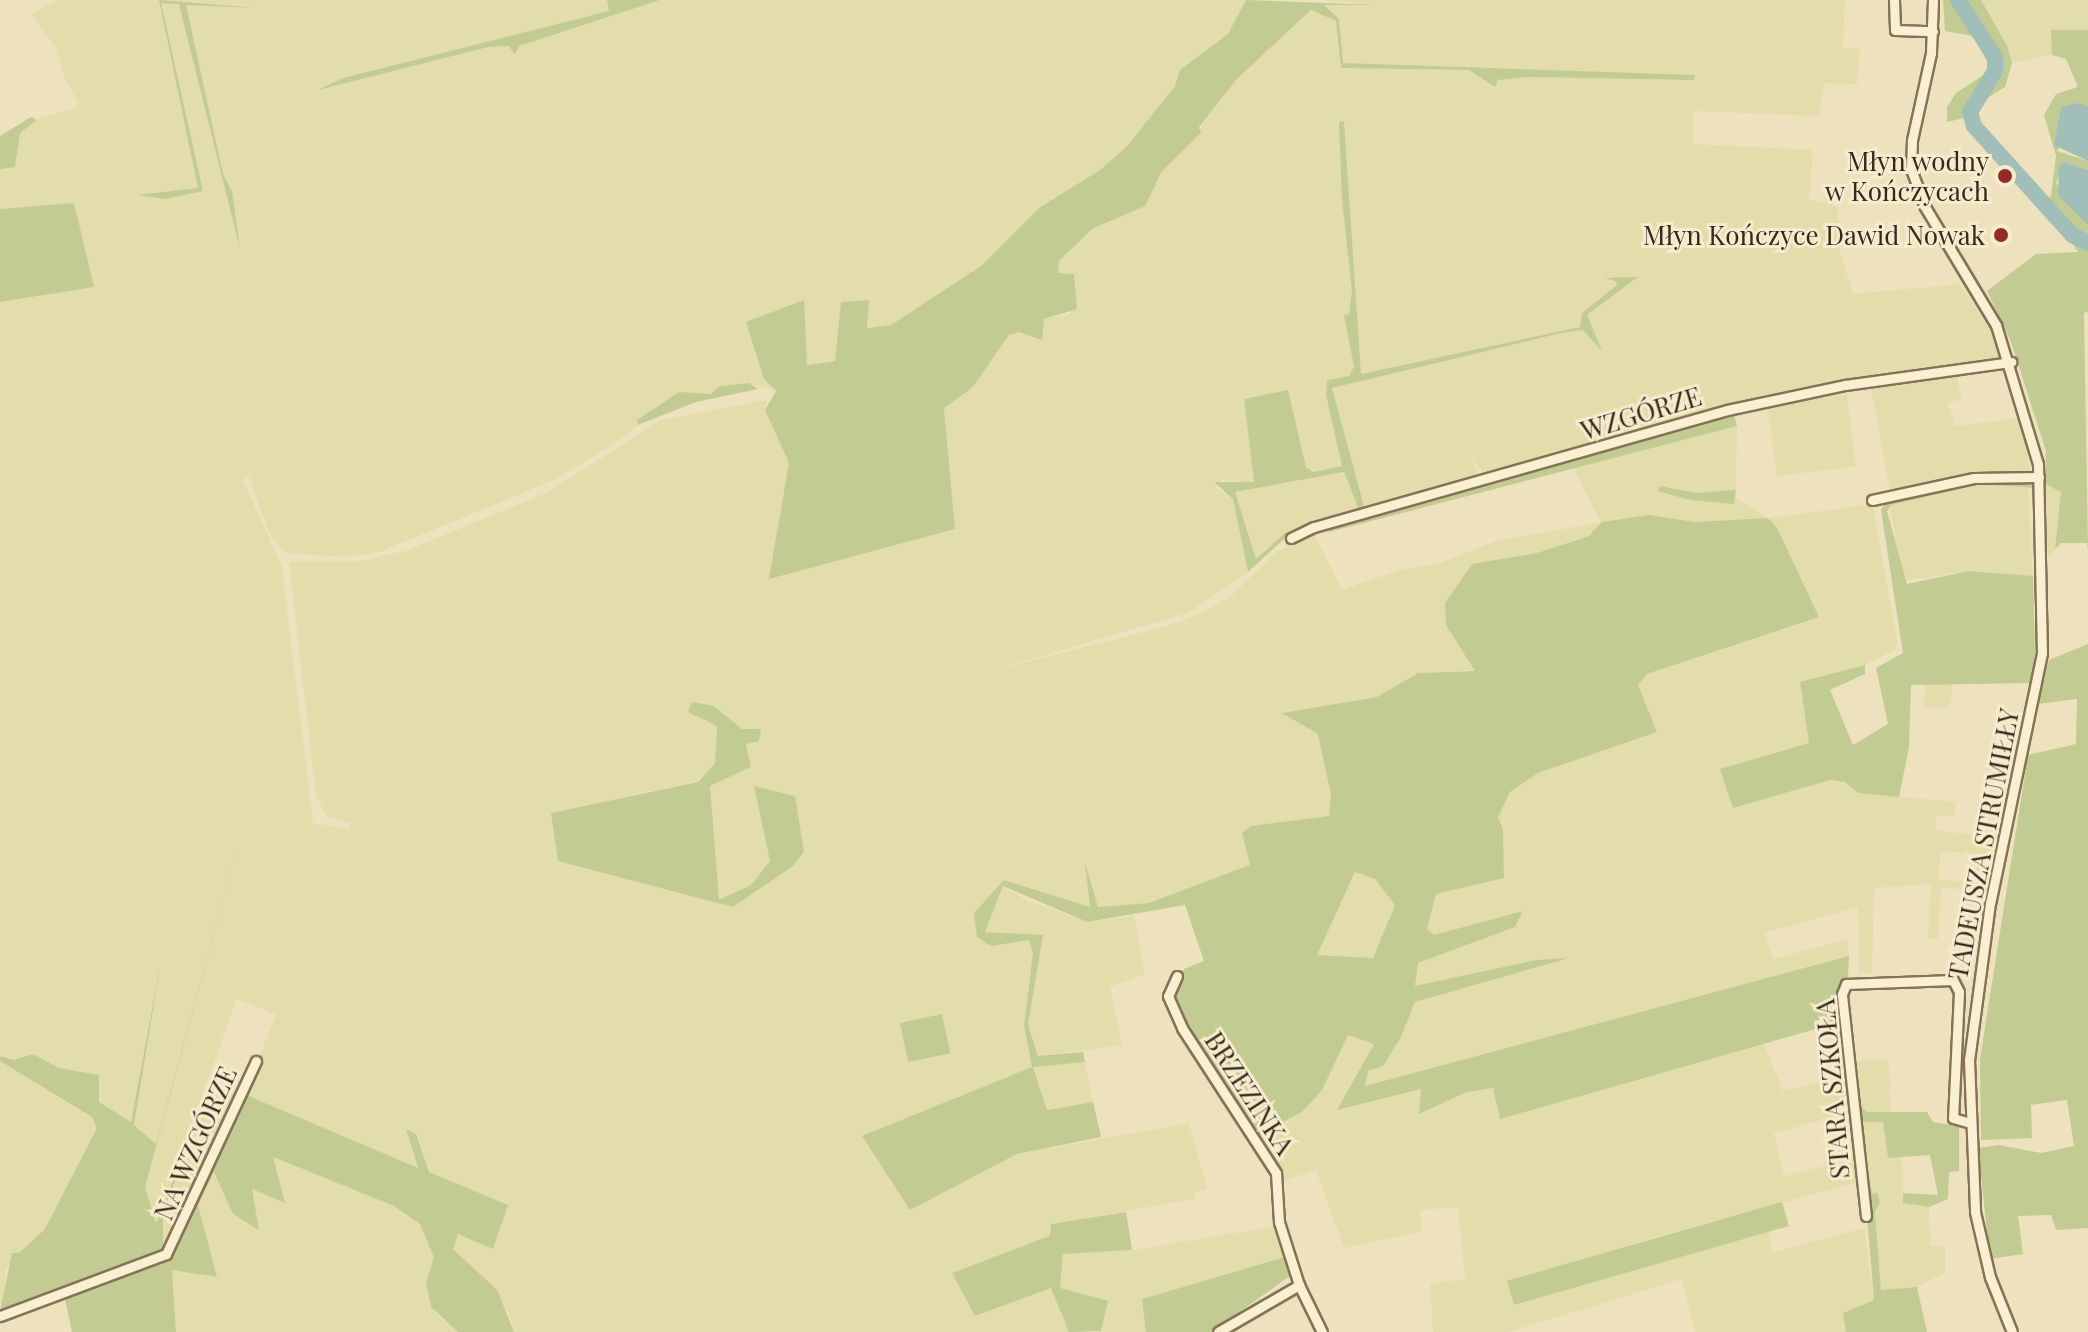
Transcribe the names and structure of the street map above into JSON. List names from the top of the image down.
{
  "streets": {
    "street": [
      "WZGÓRZE",
      "TADEUSZA STRUMIŁŁY",
      "STARA SZKOŁA",
      "BRZEZINKA",
      "NA WZGÓRZE"
    ]
  },
  "crossings": [
    ["WZGÓRZE", "TADEUSZA STRUMIŁŁY"],
    ["TADEUSZA STRUMIŁŁY", "STARA SZKOŁA"]
  ],
  "places": ["Młyn wodny w Kończycach", "Młyn Kończyce Dawid Nowak"]
}
